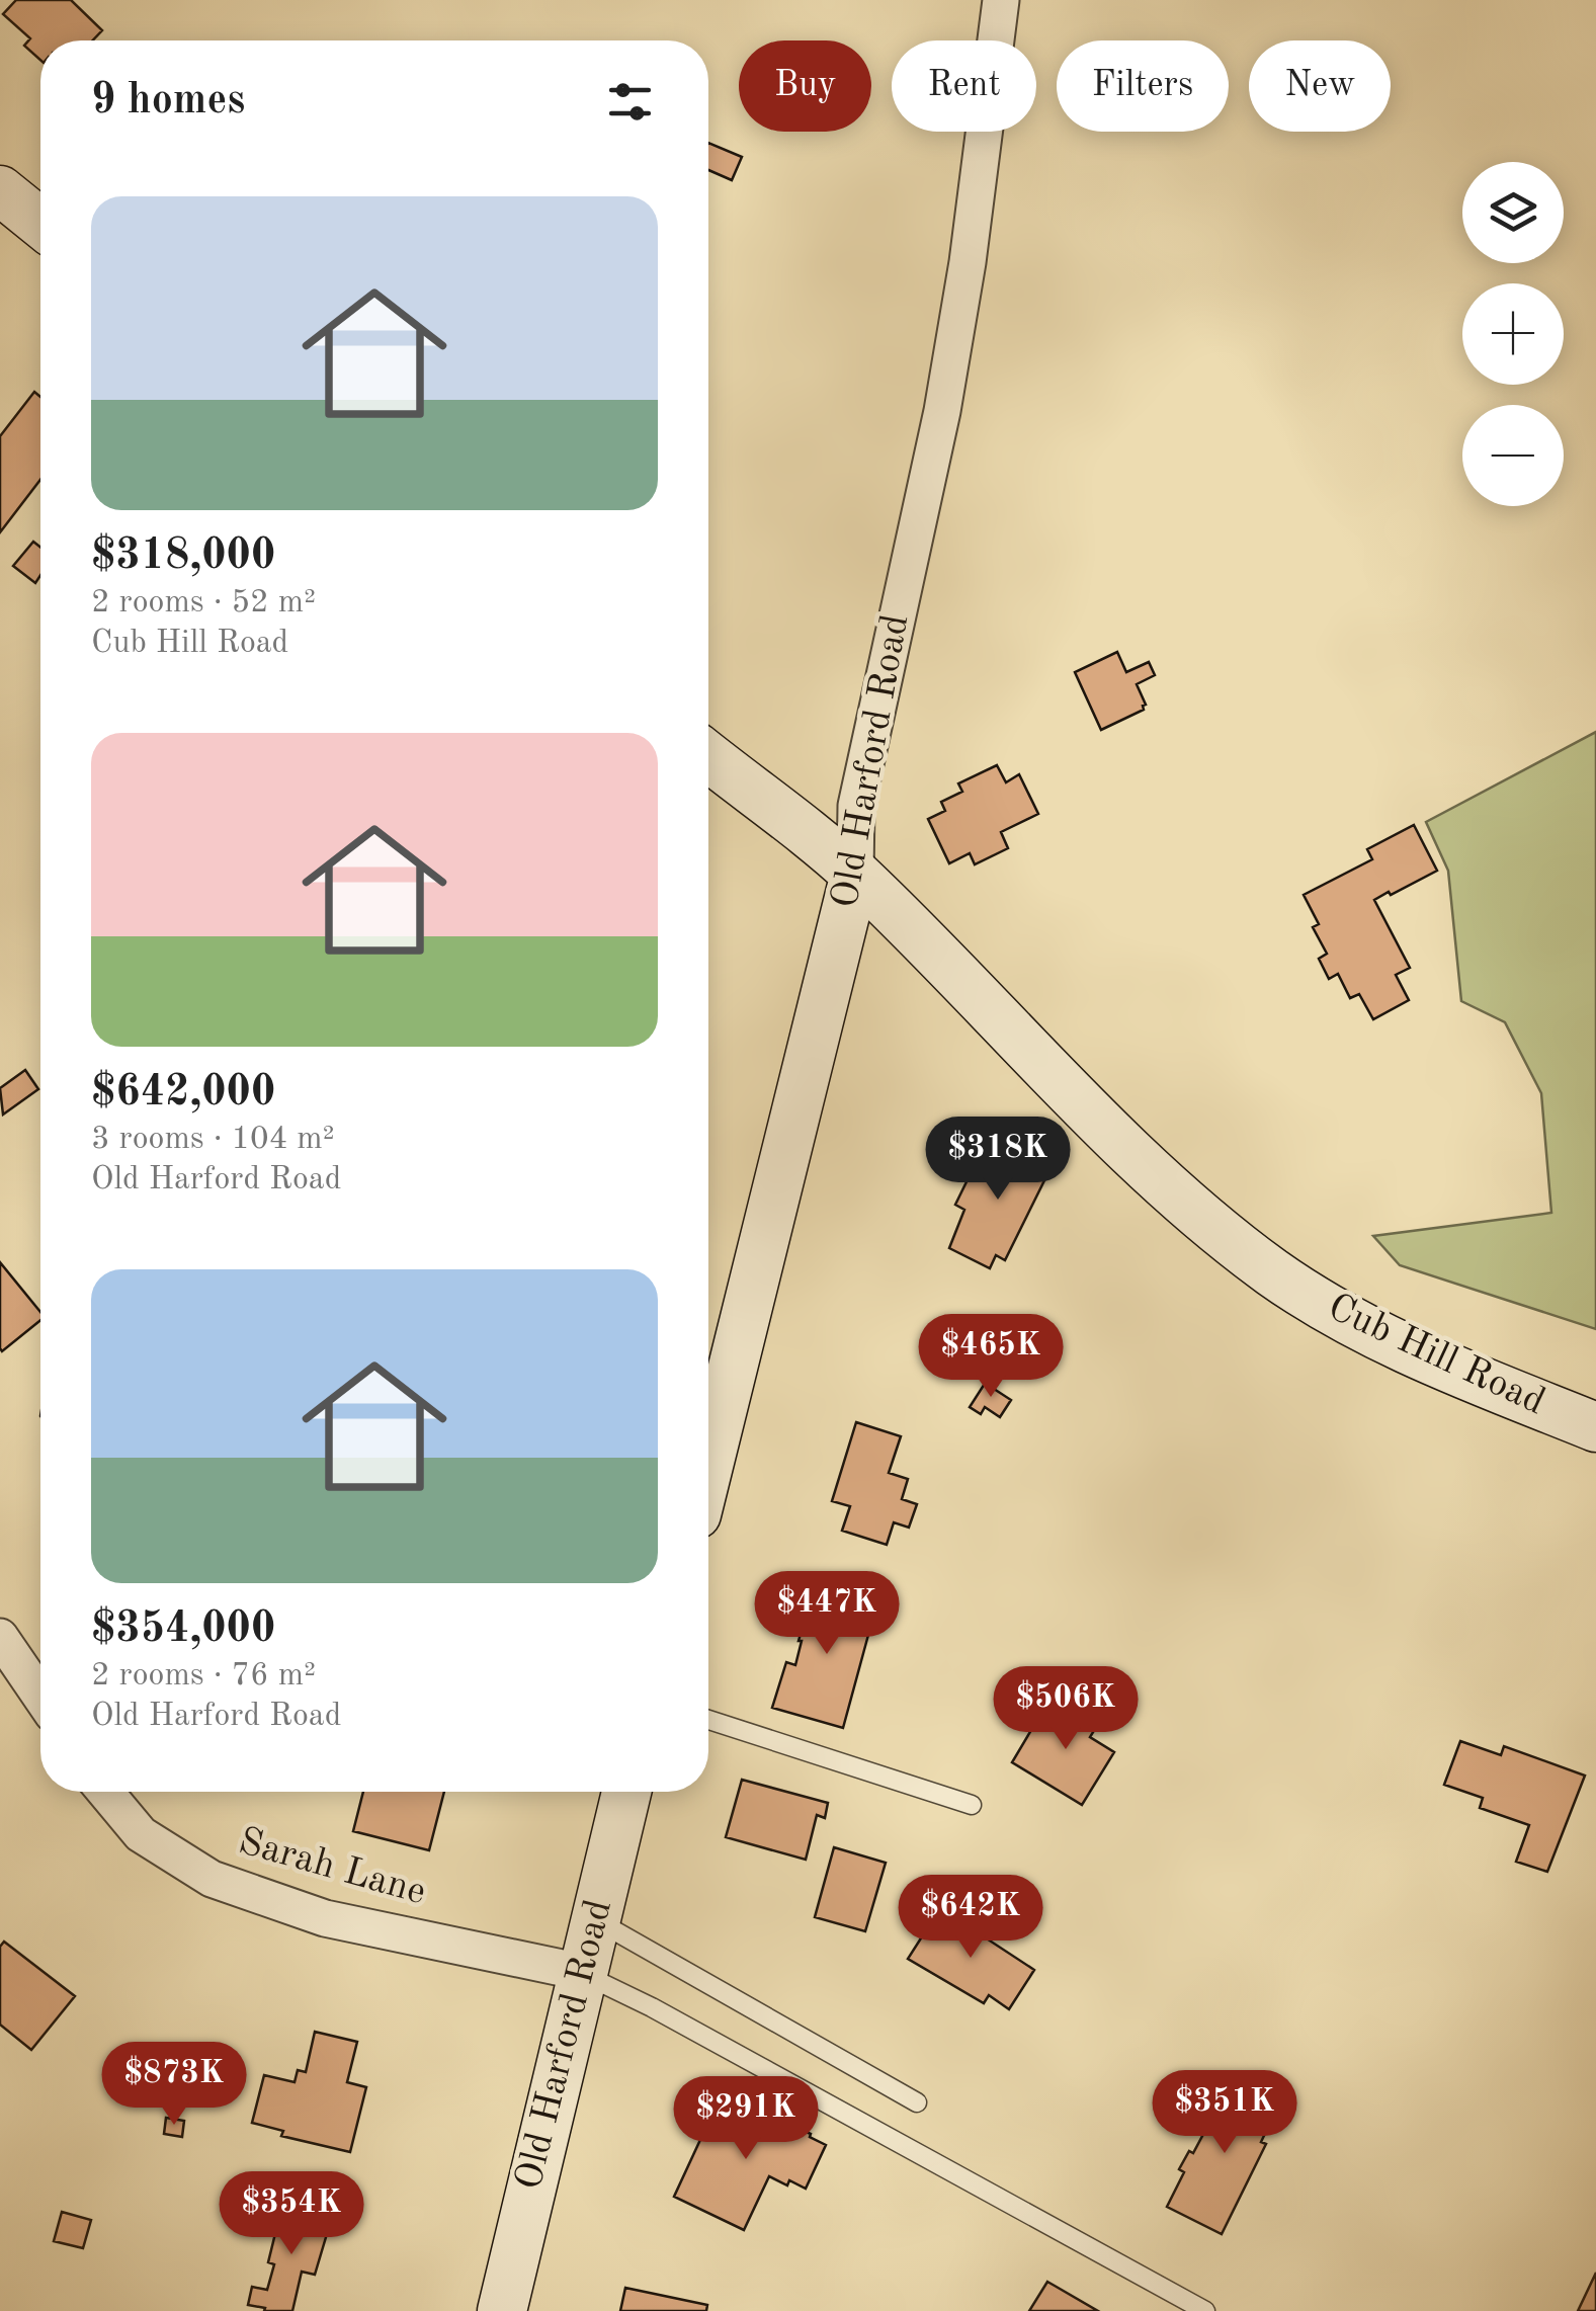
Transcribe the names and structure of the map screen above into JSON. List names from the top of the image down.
{
  "streets": {
    "street": ["Old Harford Road", "Cub Hill Road", "Sarah Lane"]
  },
  "crossings": [
    ["Old Harford Road", "Cub Hill Road"],
    ["Old Harford Road", "Sarah Lane"]
  ],
  "page": {
    "chip": [
      "Buy",
      "Rent",
      "Filters",
      "New"
    ],
    "heading": "9 homes",
    "map_buttons": ["+", "−"],
    "list": [
      {
        "name": "$318,000",
        "note": "2 rooms · 52 m² · Cub Hill Road"
      },
      {
        "name": "$642,000",
        "note": "3 rooms · 104 m² · Old Harford Road"
      },
      {
        "name": "$354,000",
        "note": "2 rooms · 76 m² · Old Harford Road"
      }
    ],
    "price": [
      "$318K",
      "$465K",
      "$447K",
      "$506K",
      "$642K",
      "$873K",
      "$351K",
      "$291K",
      "$354K"
    ]
  }
}
